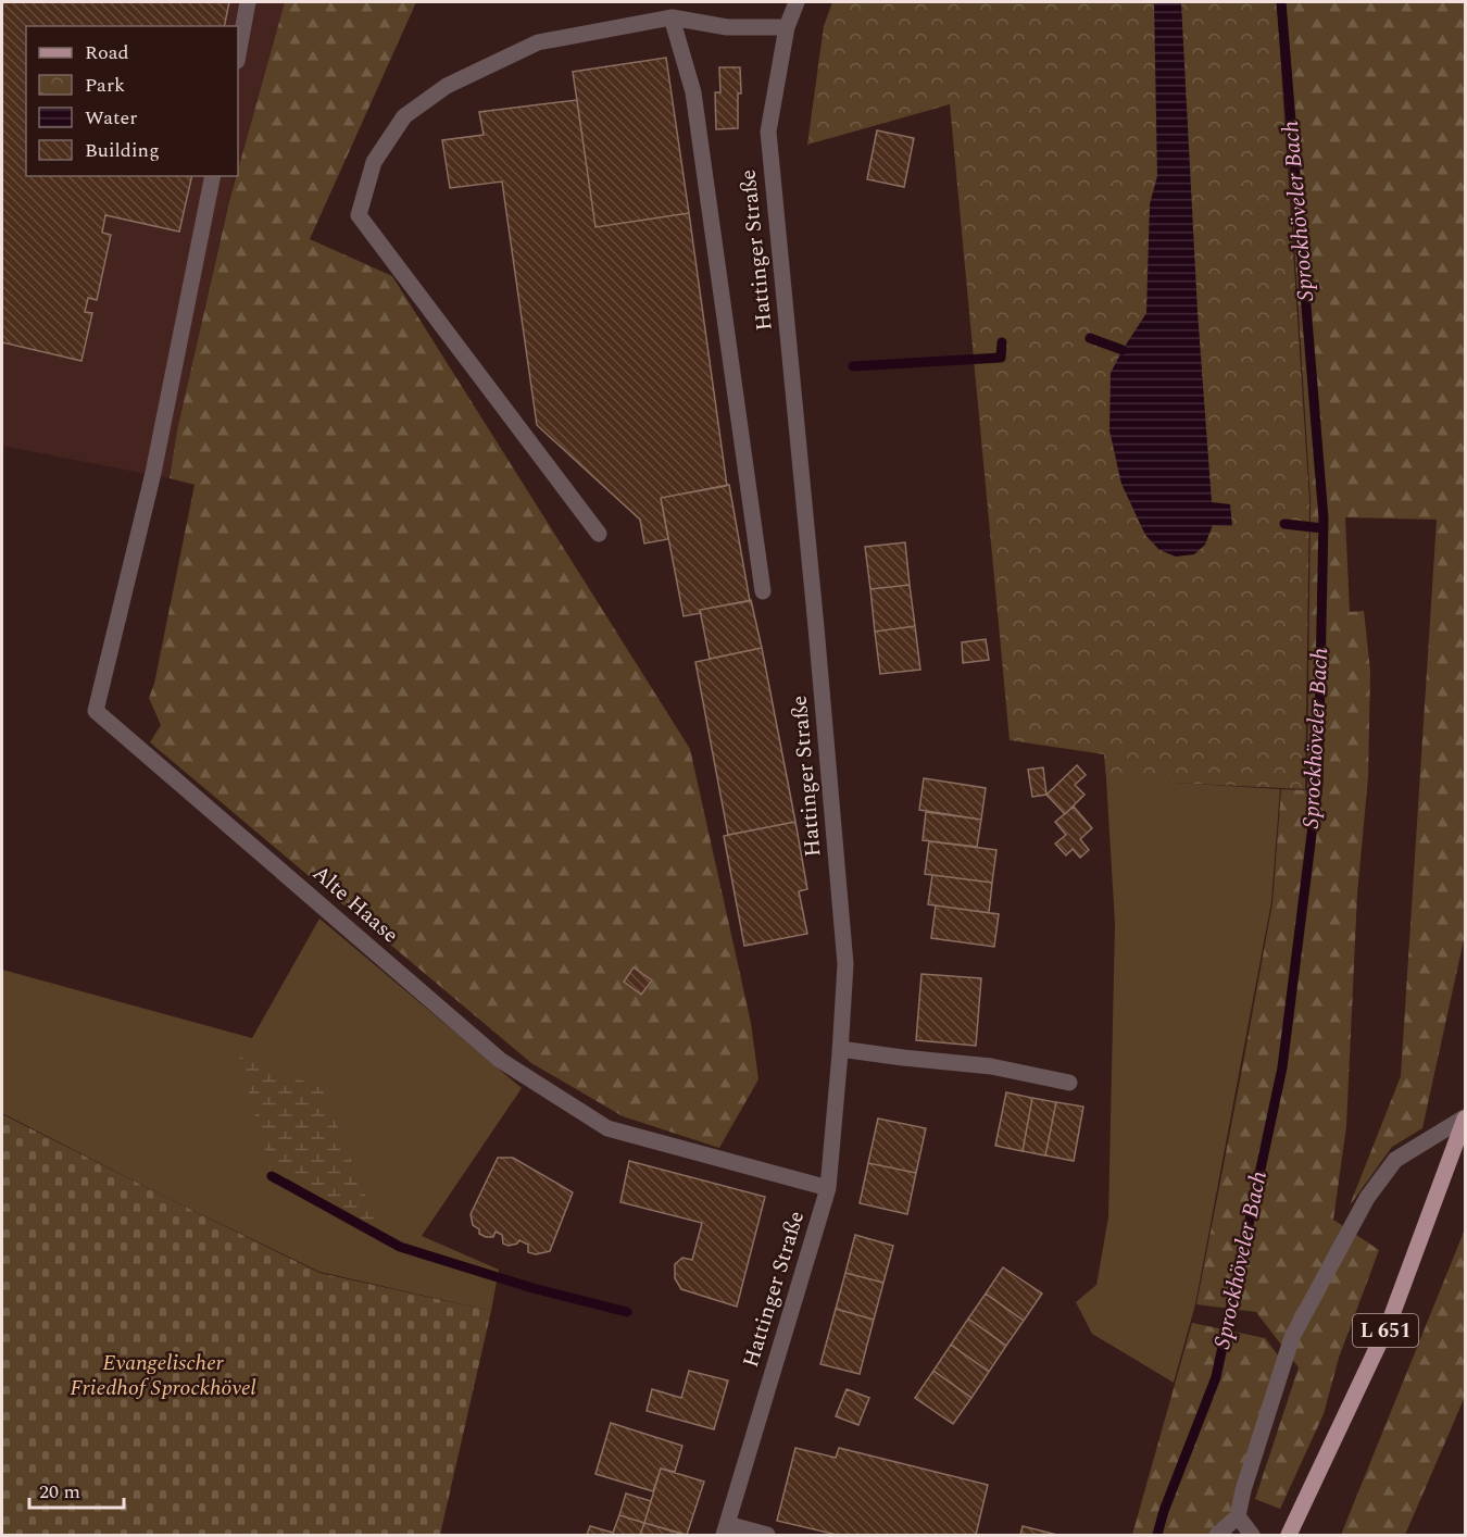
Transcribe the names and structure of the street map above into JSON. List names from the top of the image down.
{
  "streets": {
    "main road": ["L 651"],
    "street": ["Hattinger Straße", "Alte Haase"]
  },
  "crossings": [
    ["Hattinger Straße", "Alte Haase"]
  ],
  "water": ["Sprockhöveler Bach"],
  "parks": ["Evangelischer Friedhof Sprockhövel"],
  "legend": [
    "Road",
    "Park",
    "Water",
    "Building"
  ],
  "scale_bar": "20 m"
}
